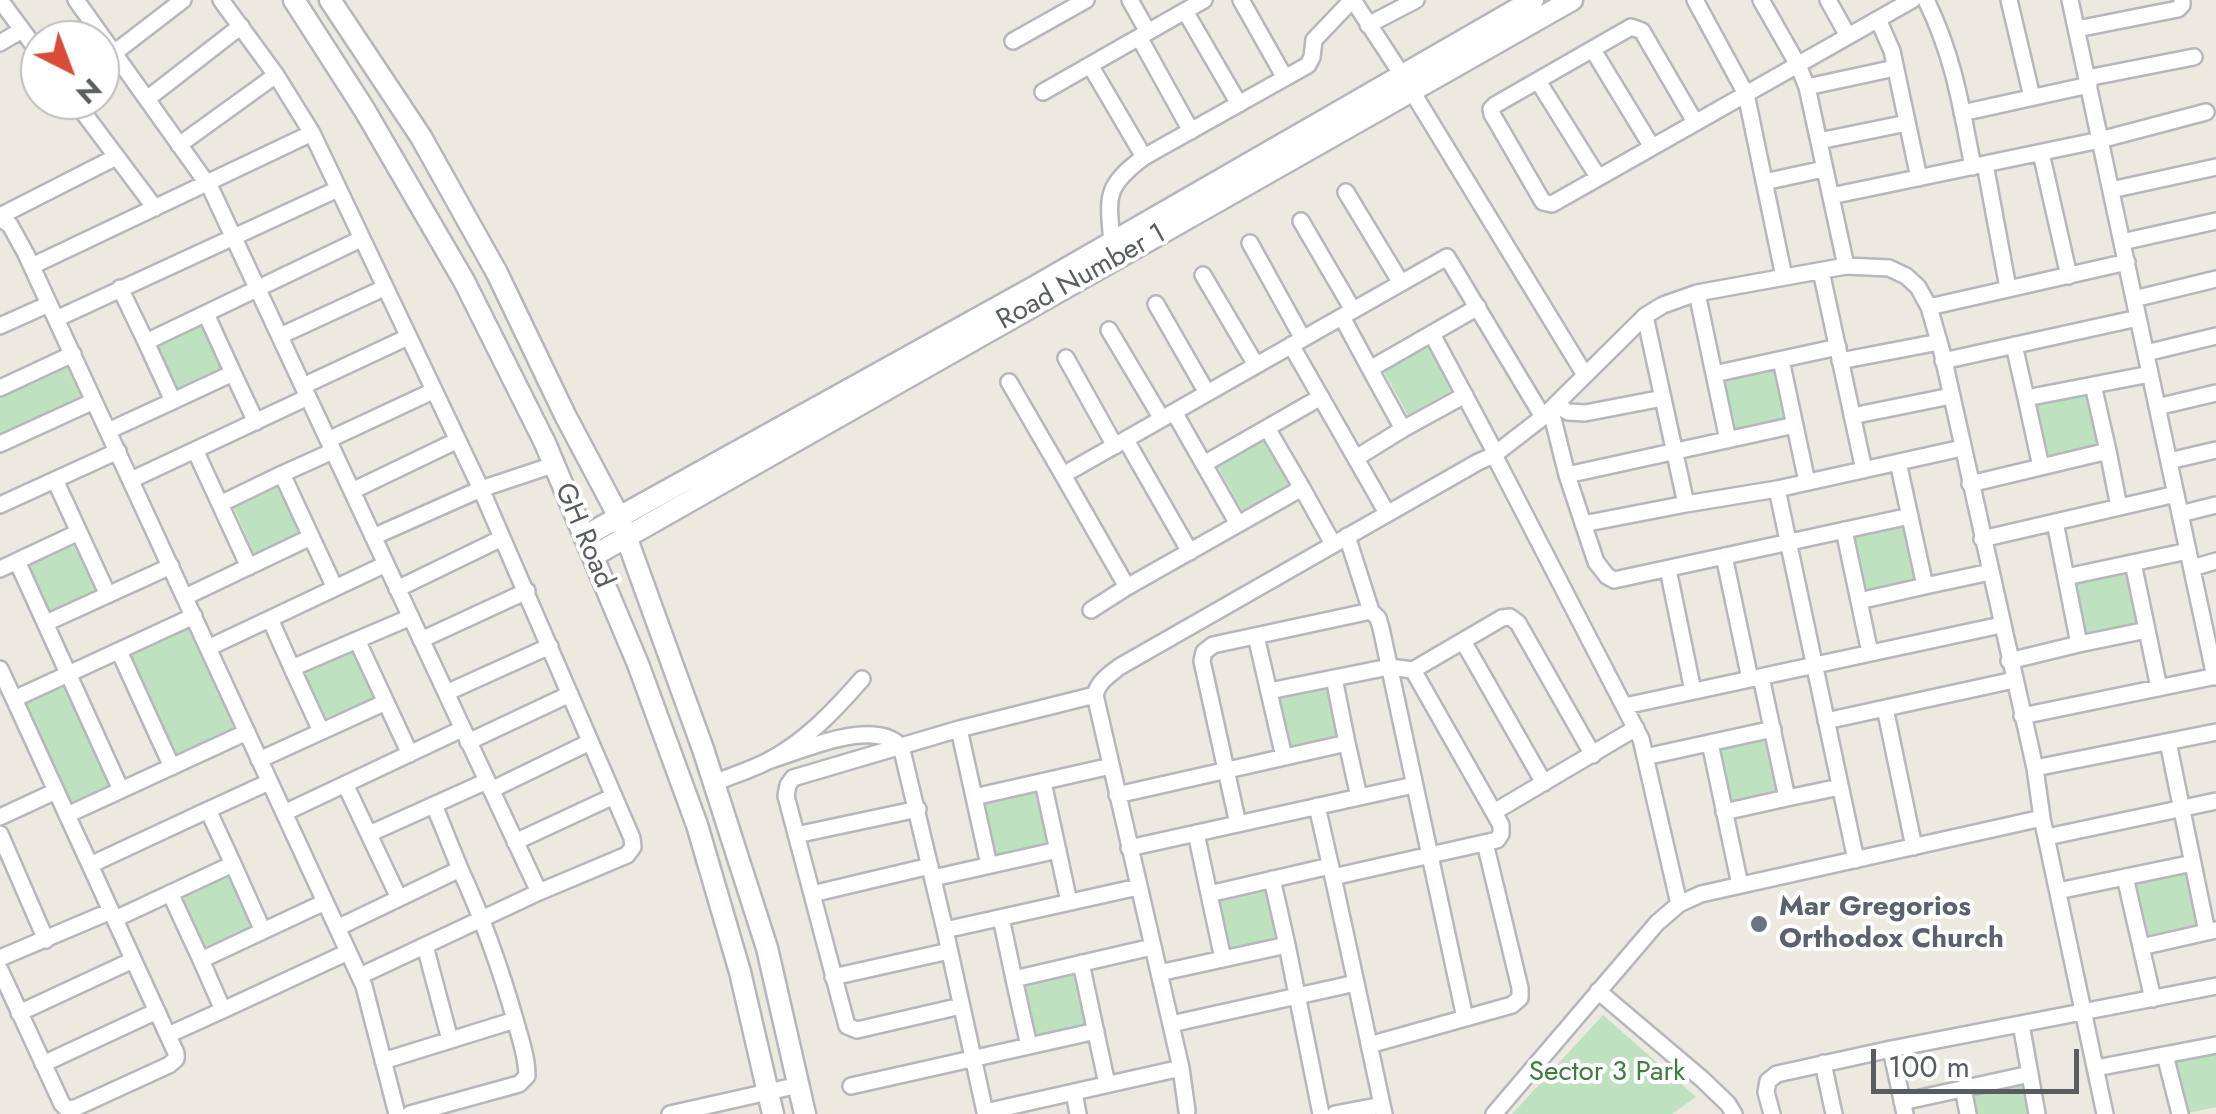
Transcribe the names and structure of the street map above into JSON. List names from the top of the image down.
{
  "streets": {
    "main road": ["Road Number 1", "GH Road"]
  },
  "crossings": [
    ["Road Number 1", "GH Road"]
  ],
  "parks": ["Sector 3 Park"],
  "places": ["Mar Gregorios Orthodox Church"],
  "scale_bar": "100 m",
  "north": "bottom right"
}
